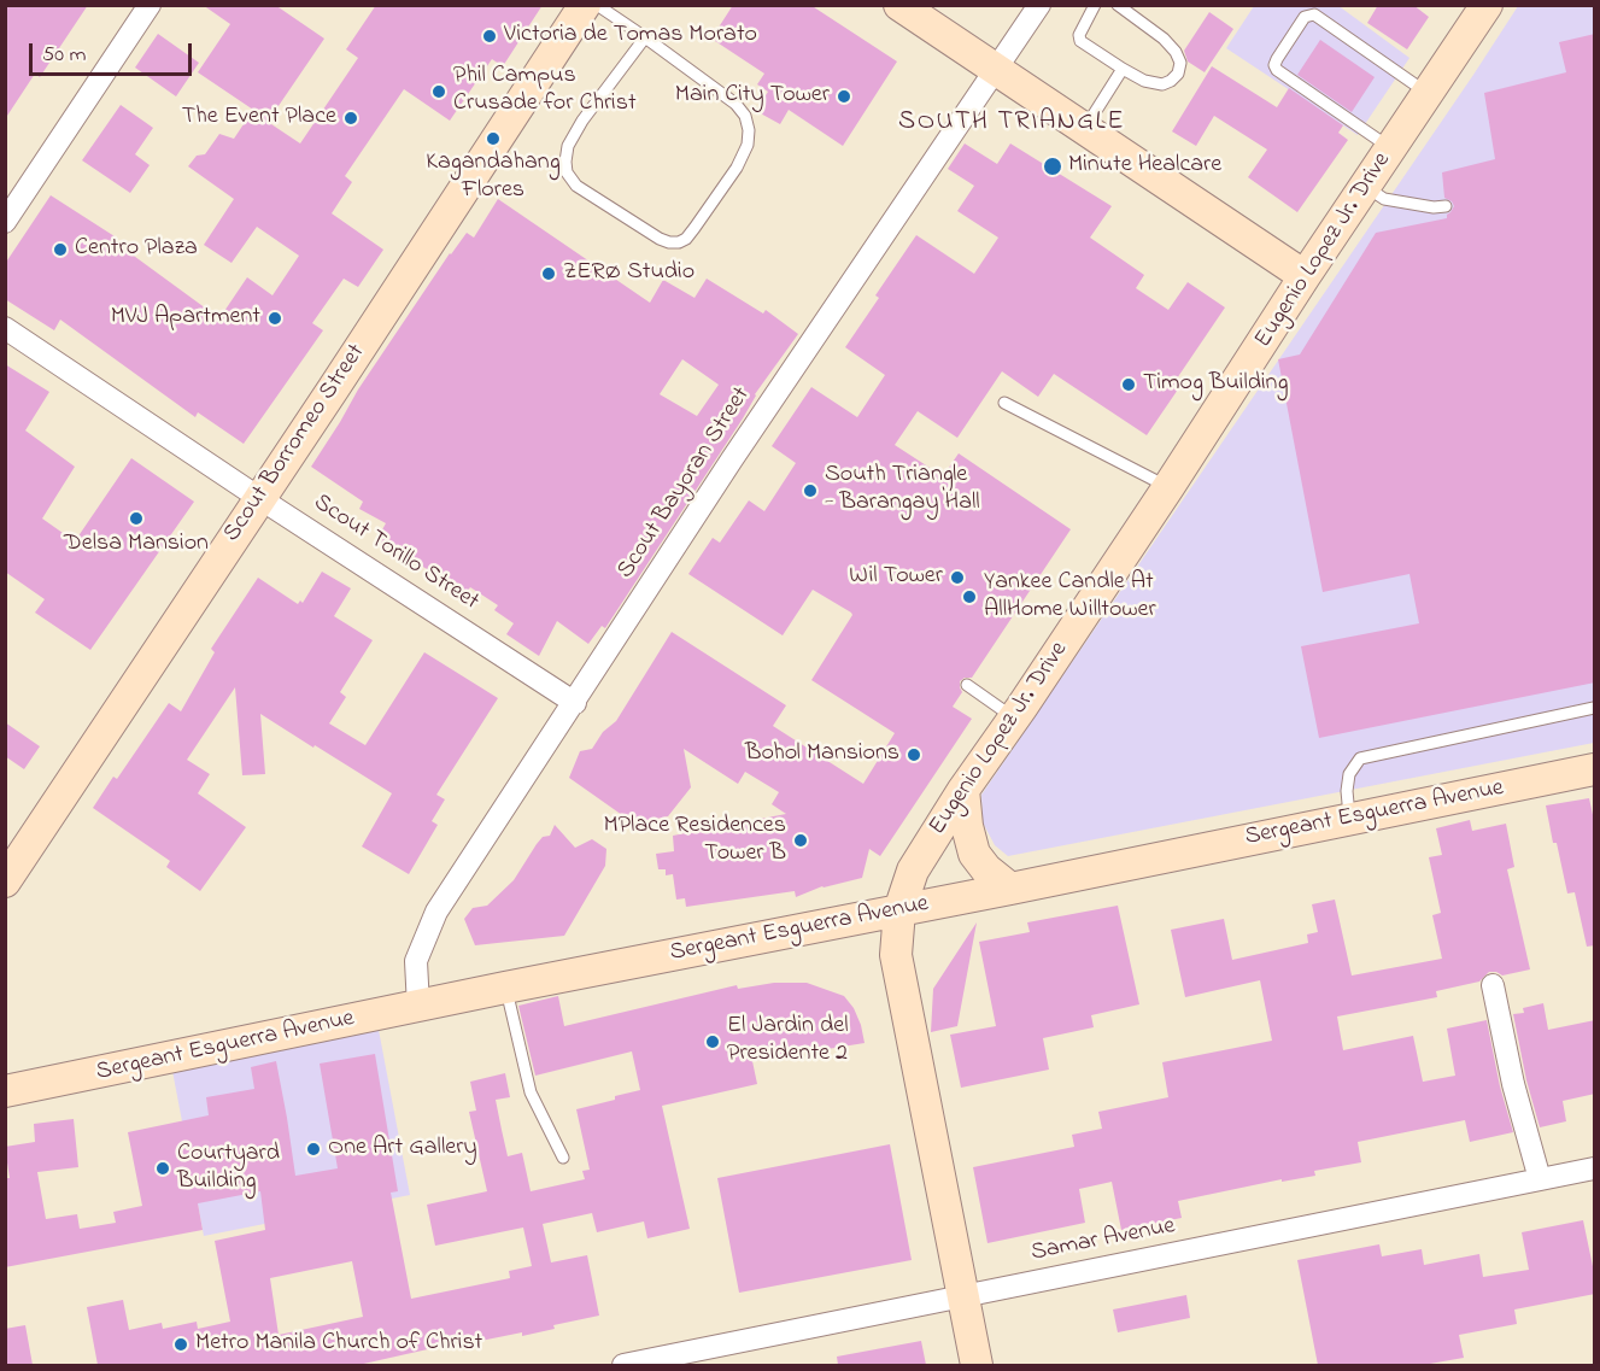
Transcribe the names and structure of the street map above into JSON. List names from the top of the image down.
{
  "streets": {
    "street": [
      "Eugenio Lopez Jr. Drive",
      "Scout Borromeo Street",
      "Scout Bayoran Street",
      "Scout Torillo Street",
      "Sergeant Esguerra Avenue",
      "Samar Avenue"
    ]
  },
  "crossings": [
    ["Eugenio Lopez Jr. Drive", "Sergeant Esguerra Avenue"],
    ["Eugenio Lopez Jr. Drive", "Samar Avenue"],
    ["Scout Borromeo Street", "Scout Torillo Street"],
    ["Scout Bayoran Street", "Scout Torillo Street"],
    ["Scout Bayoran Street", "Sergeant Esguerra Avenue"]
  ],
  "districts": ["SOUTH TRIANGLE"],
  "places": [
    "Victoria de Tomas Morato",
    "Phil Campus Crusade for Christ",
    "Main City Tower",
    "The Event Place",
    "Kagandahang Flores",
    "Minute Healcare",
    "Centro Plaza",
    "ZERØ Studio",
    "MVJ Apartment",
    "Timog Building",
    "South Triangle - Barangay Hall",
    "Delsa Mansion",
    "Wil Tower",
    "Yankee Candle At AllHome Willtower",
    "Bohol Mansions",
    "MPlace Residences Tower B",
    "El Jardin del Presidente 2",
    "One Art Gallery",
    "Courtyard Building",
    "Metro Manila Church of Christ"
  ],
  "scale_bar": "50 m"
}
